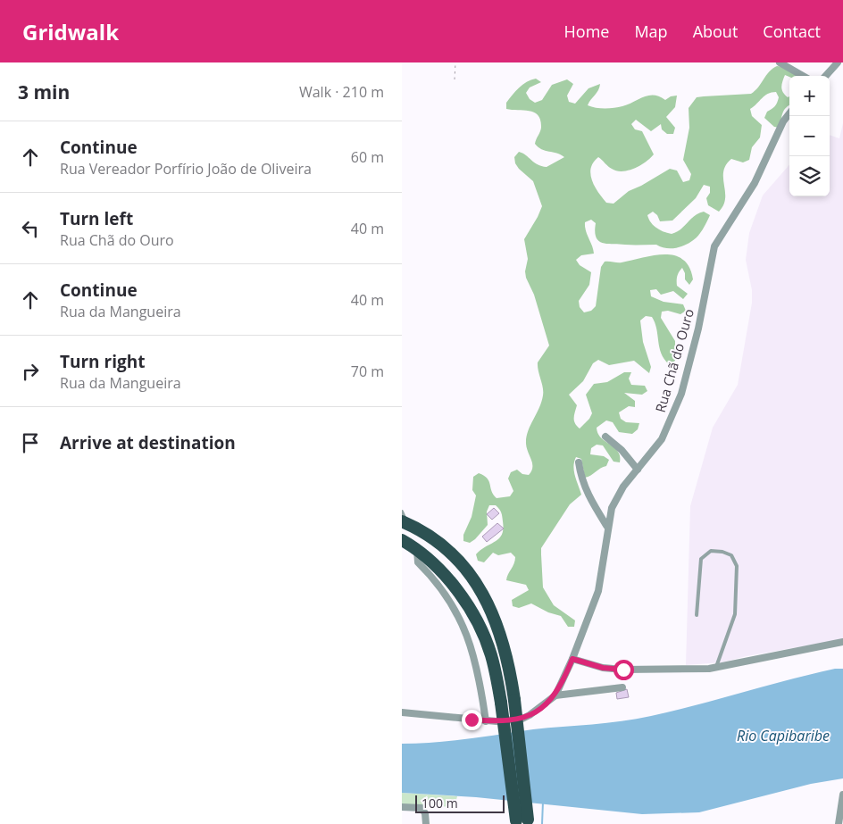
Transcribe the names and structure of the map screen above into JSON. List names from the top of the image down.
{
  "streets": {
    "street": ["Rua Chã do Ouro"]
  },
  "water": ["Rio Capibaribe"],
  "scale_bar": "100 m",
  "page": {
    "header": "Gridwalk",
    "nav": [
      "Home",
      "Map",
      "About",
      "Contact"
    ],
    "heading": ["3 min", "Walk · 210 m"],
    "map_buttons": ["+", "−"],
    "list": [
      ["Continue", "Rua Vereador Porfírio João de Oliveira", "60 m"],
      ["Turn left", "Rua Chã do Ouro", "40 m"],
      ["Continue", "Rua da Mangueira", "40 m"],
      ["Turn right", "Rua da Mangueira", "70 m"],
      "Arrive at destination"
    ],
    "scale": "100 m"
  }
}
